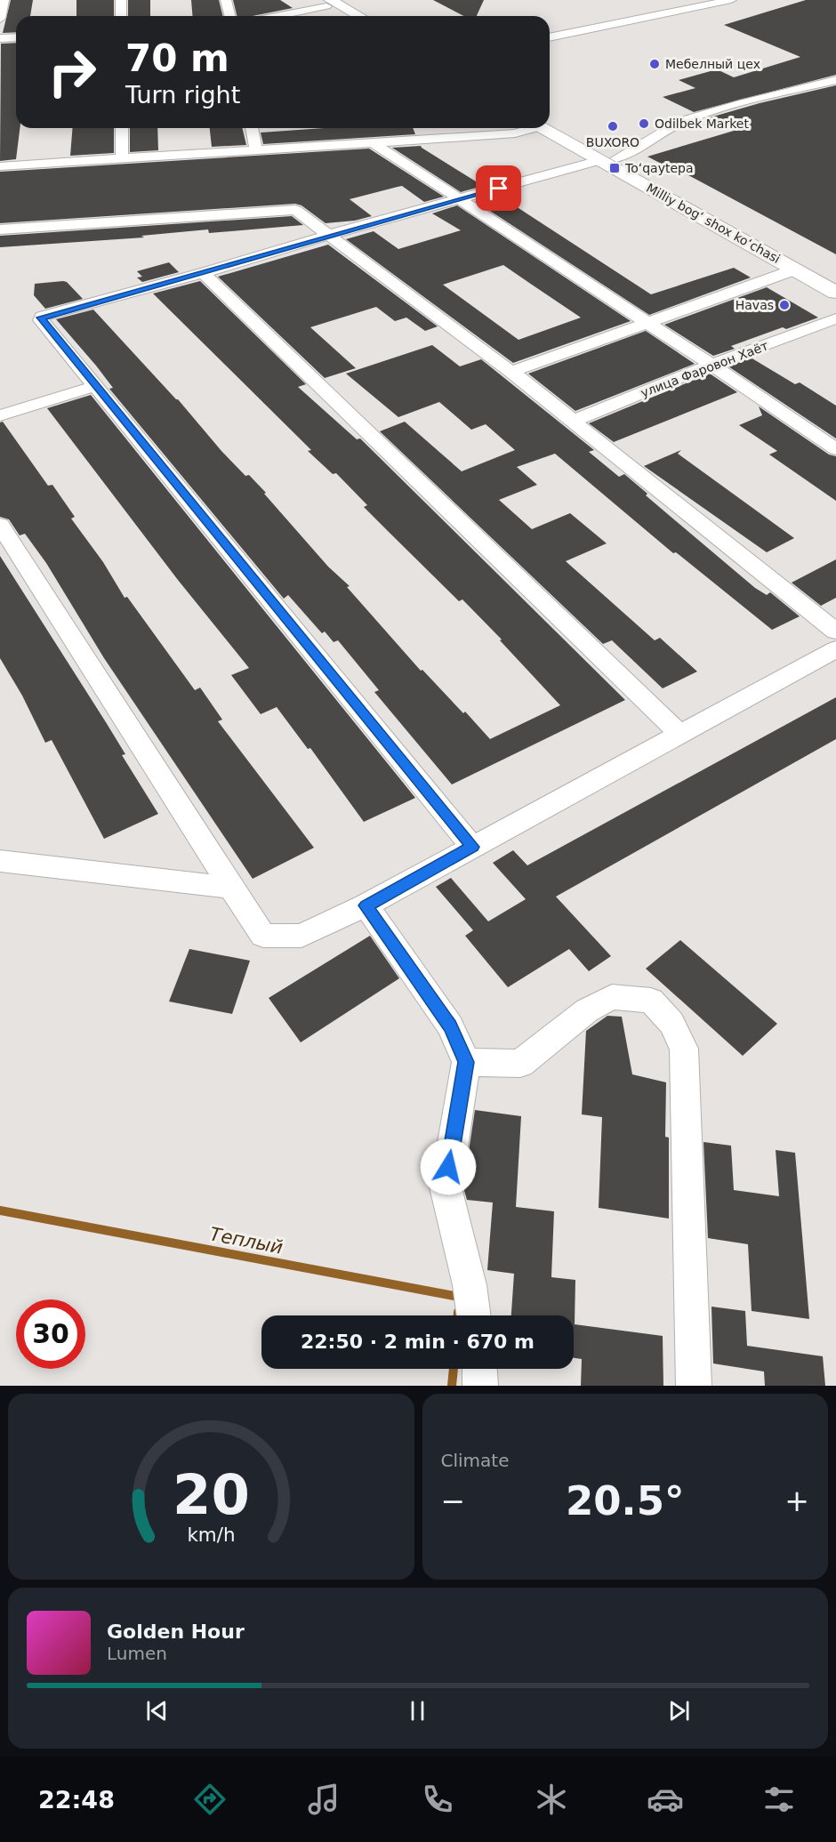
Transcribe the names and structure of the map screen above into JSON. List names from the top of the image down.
{
  "streets": {
    "main road": ["Milliy bog‘ shox ko‘chasi"],
    "street": ["улица Фаровон Хаёт"]
  },
  "water": ["Теплый"],
  "places": {
    "other": [
      "Мебелный цех",
      "Odilbek Market",
      "BUXORO",
      "Havas"
    ],
    "transit": ["Toʻqaytepa"]
  },
  "page": {
    "turn": ["70 m", "Turn right"],
    "limit": "30",
    "trip": "22:50 · 2 min · 670 m",
    "tile": "Climate",
    "heat": ["−", "20.5°", "+"],
    "song": ["Golden Hour", "Lumen"],
    "tabs": "22:48",
    "gauge": ["20", "km/h"]
  }
}
